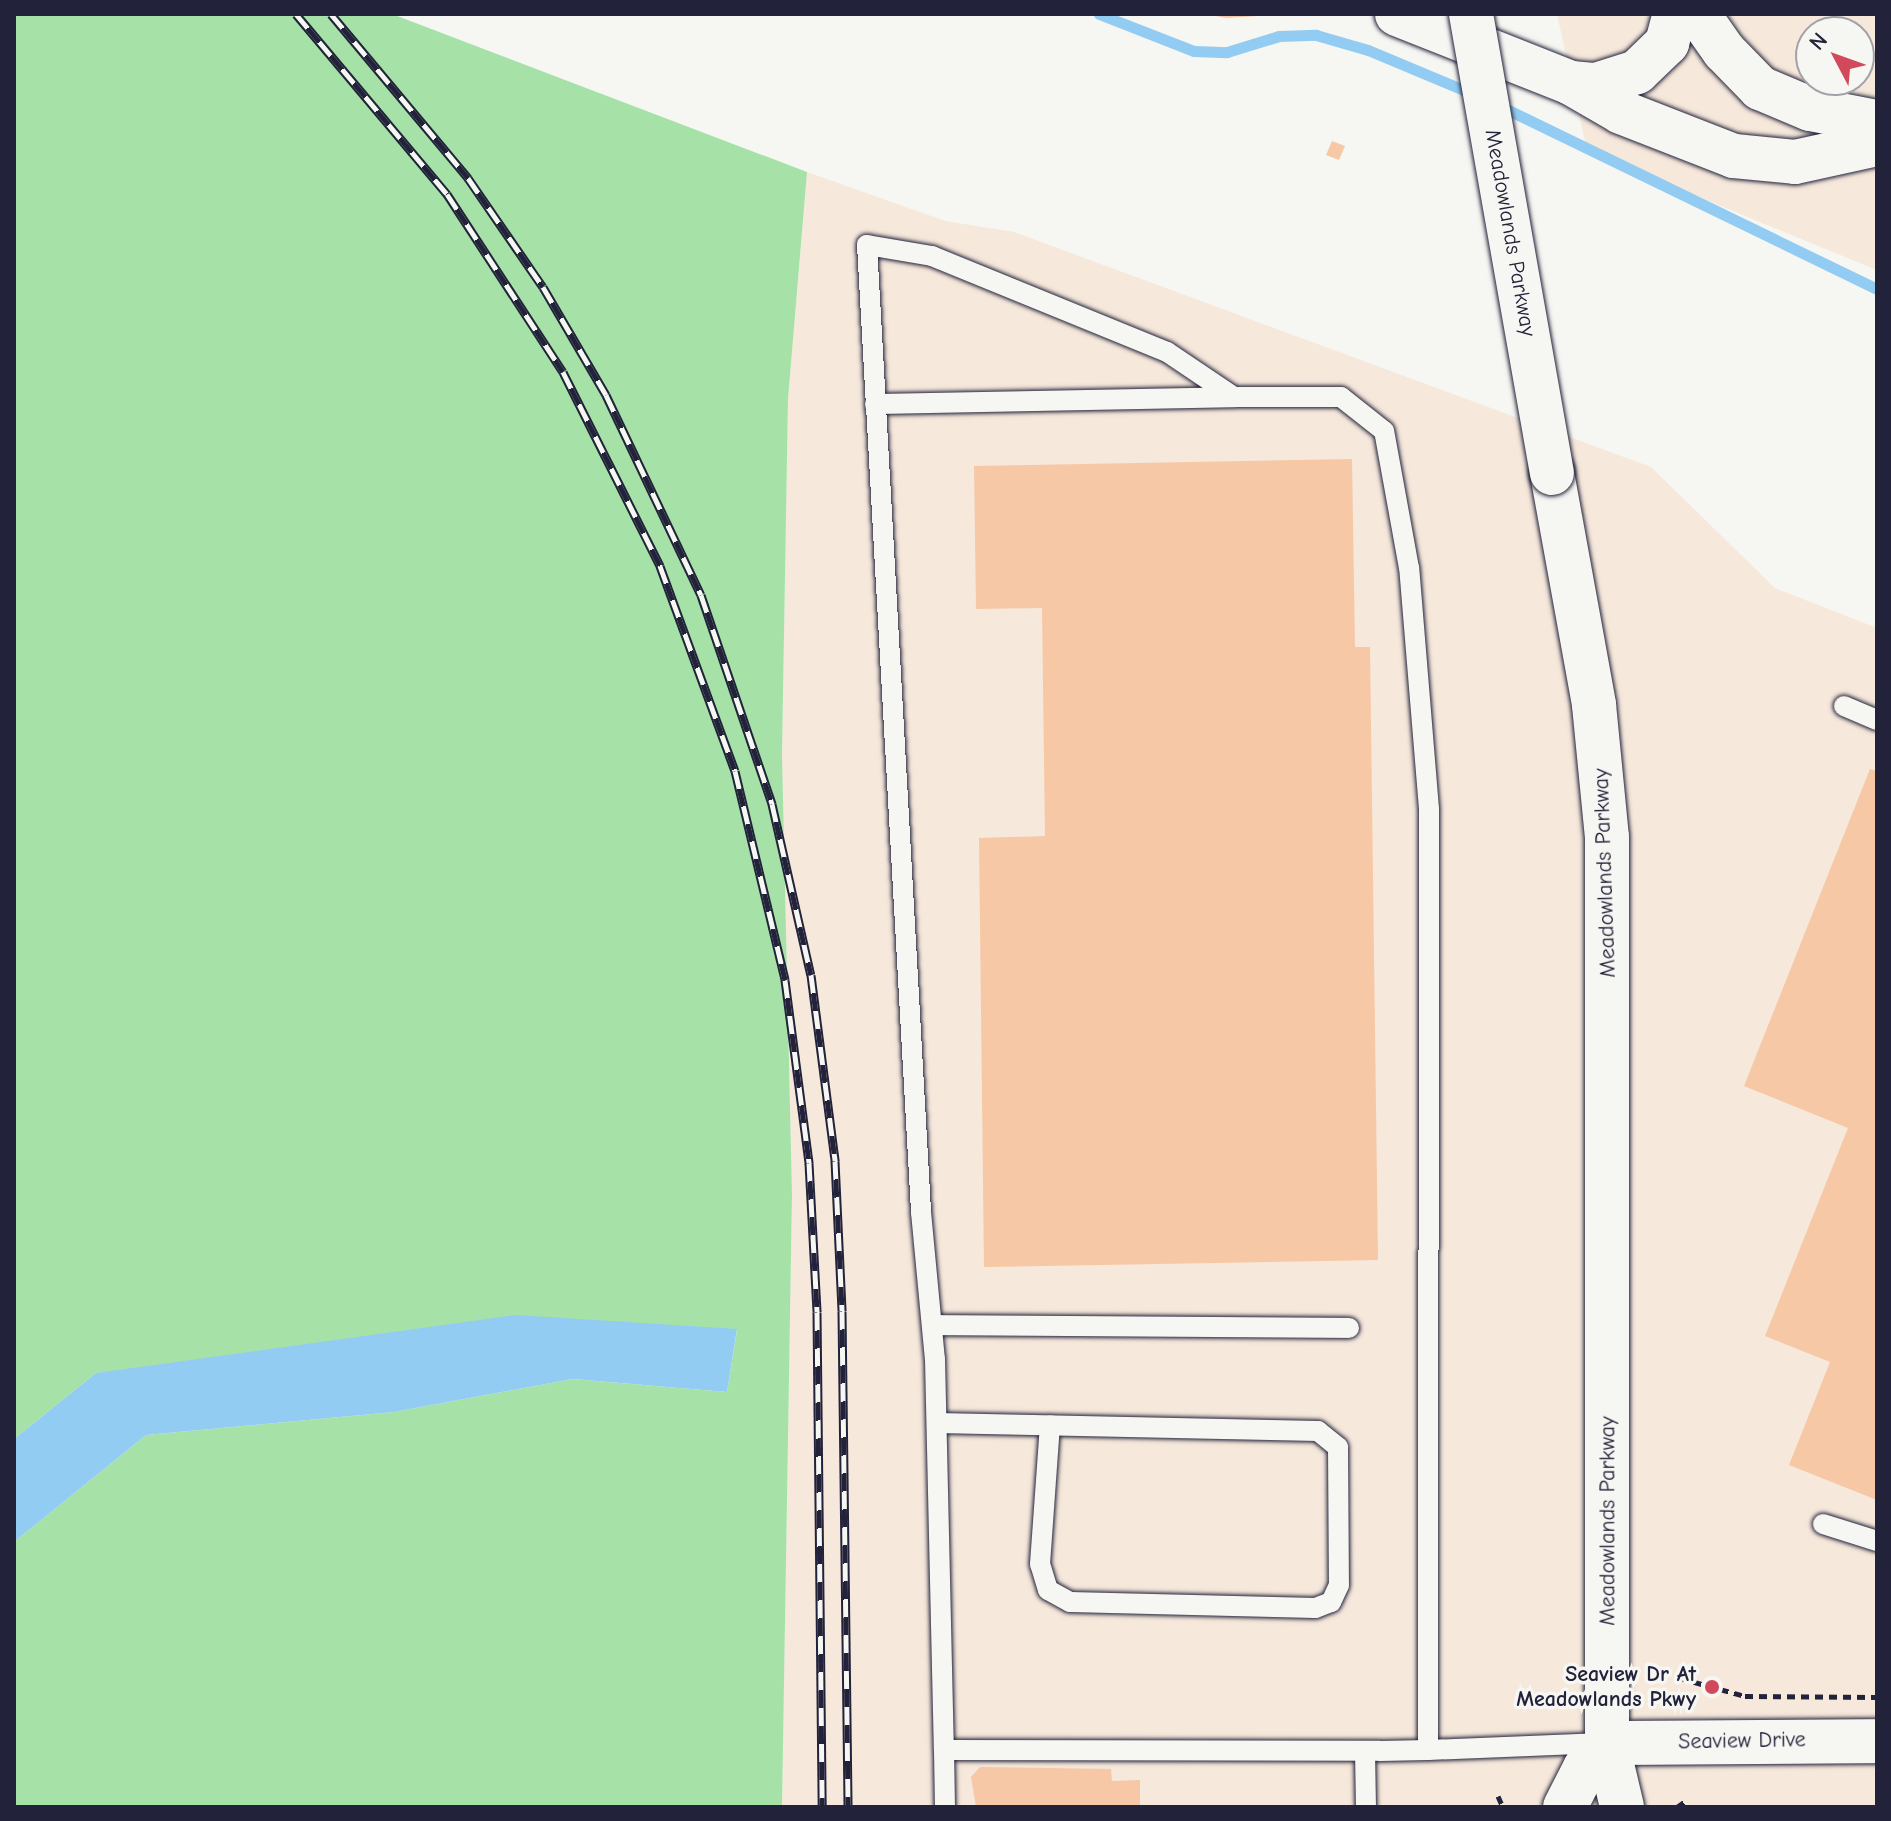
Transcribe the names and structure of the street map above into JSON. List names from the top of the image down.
{
  "streets": {
    "main road": ["Meadowlands Parkway", "Seaview Drive"]
  },
  "crossings": [
    ["Meadowlands Parkway", "Seaview Drive"]
  ],
  "places": ["Seaview Dr At Meadowlands Pkwy"],
  "north": "top left"
}
